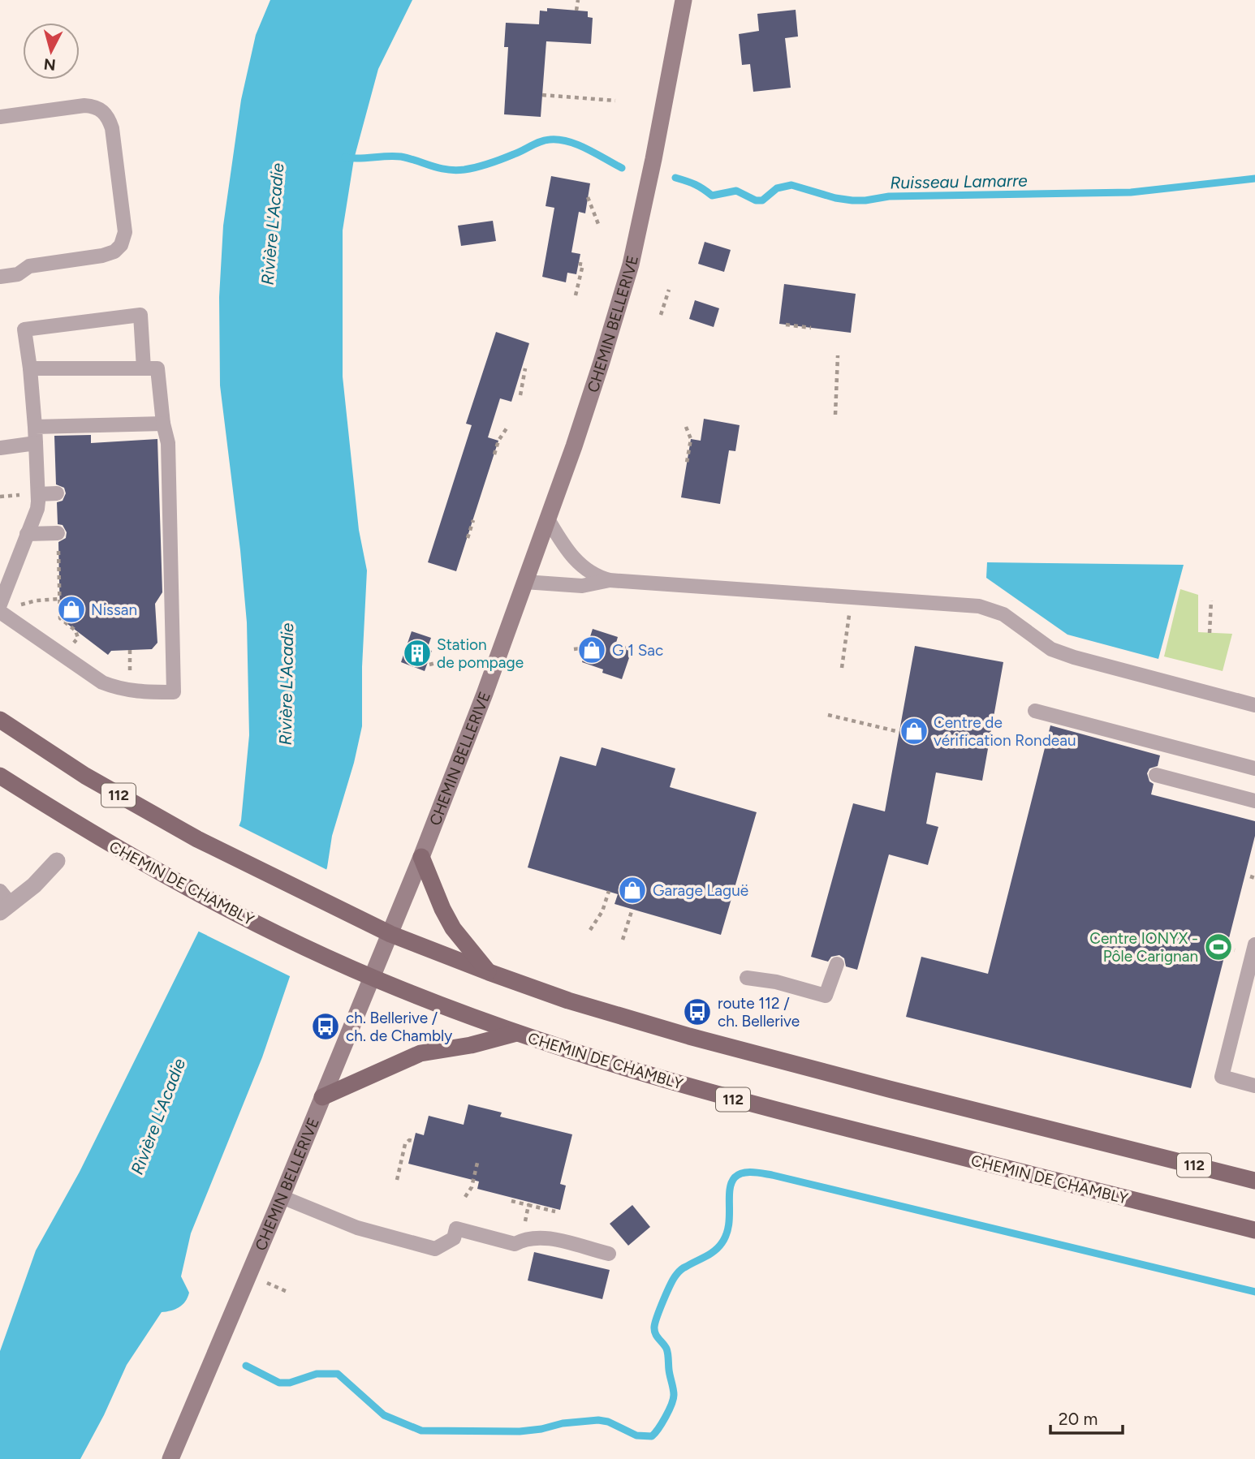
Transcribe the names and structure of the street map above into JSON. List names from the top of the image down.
{
  "streets": {
    "main road": ["112", "CHEMIN DE CHAMBLY"],
    "street": ["CHEMIN BELLERIVE"]
  },
  "crossings": [
    ["CHEMIN BELLERIVE", "112"],
    ["CHEMIN BELLERIVE", "CHEMIN DE CHAMBLY"]
  ],
  "water": ["Ruisseau Lamarre", "Rivière L'Acadie"],
  "places": {
    "shop": [
      "Nissan",
      "G 1 Sac",
      "Centre de vérification Rondeau",
      "Garage Laguë"
    ],
    "building": ["Station de pompage"],
    "sports": ["Centre IONYX - Pôle Carignan"],
    "bus stop": ["route 112 / ch. Bellerive", "ch. Bellerive / ch. de Chambly"]
  },
  "scale_bar": "20 m",
  "north": "bottom"
}
